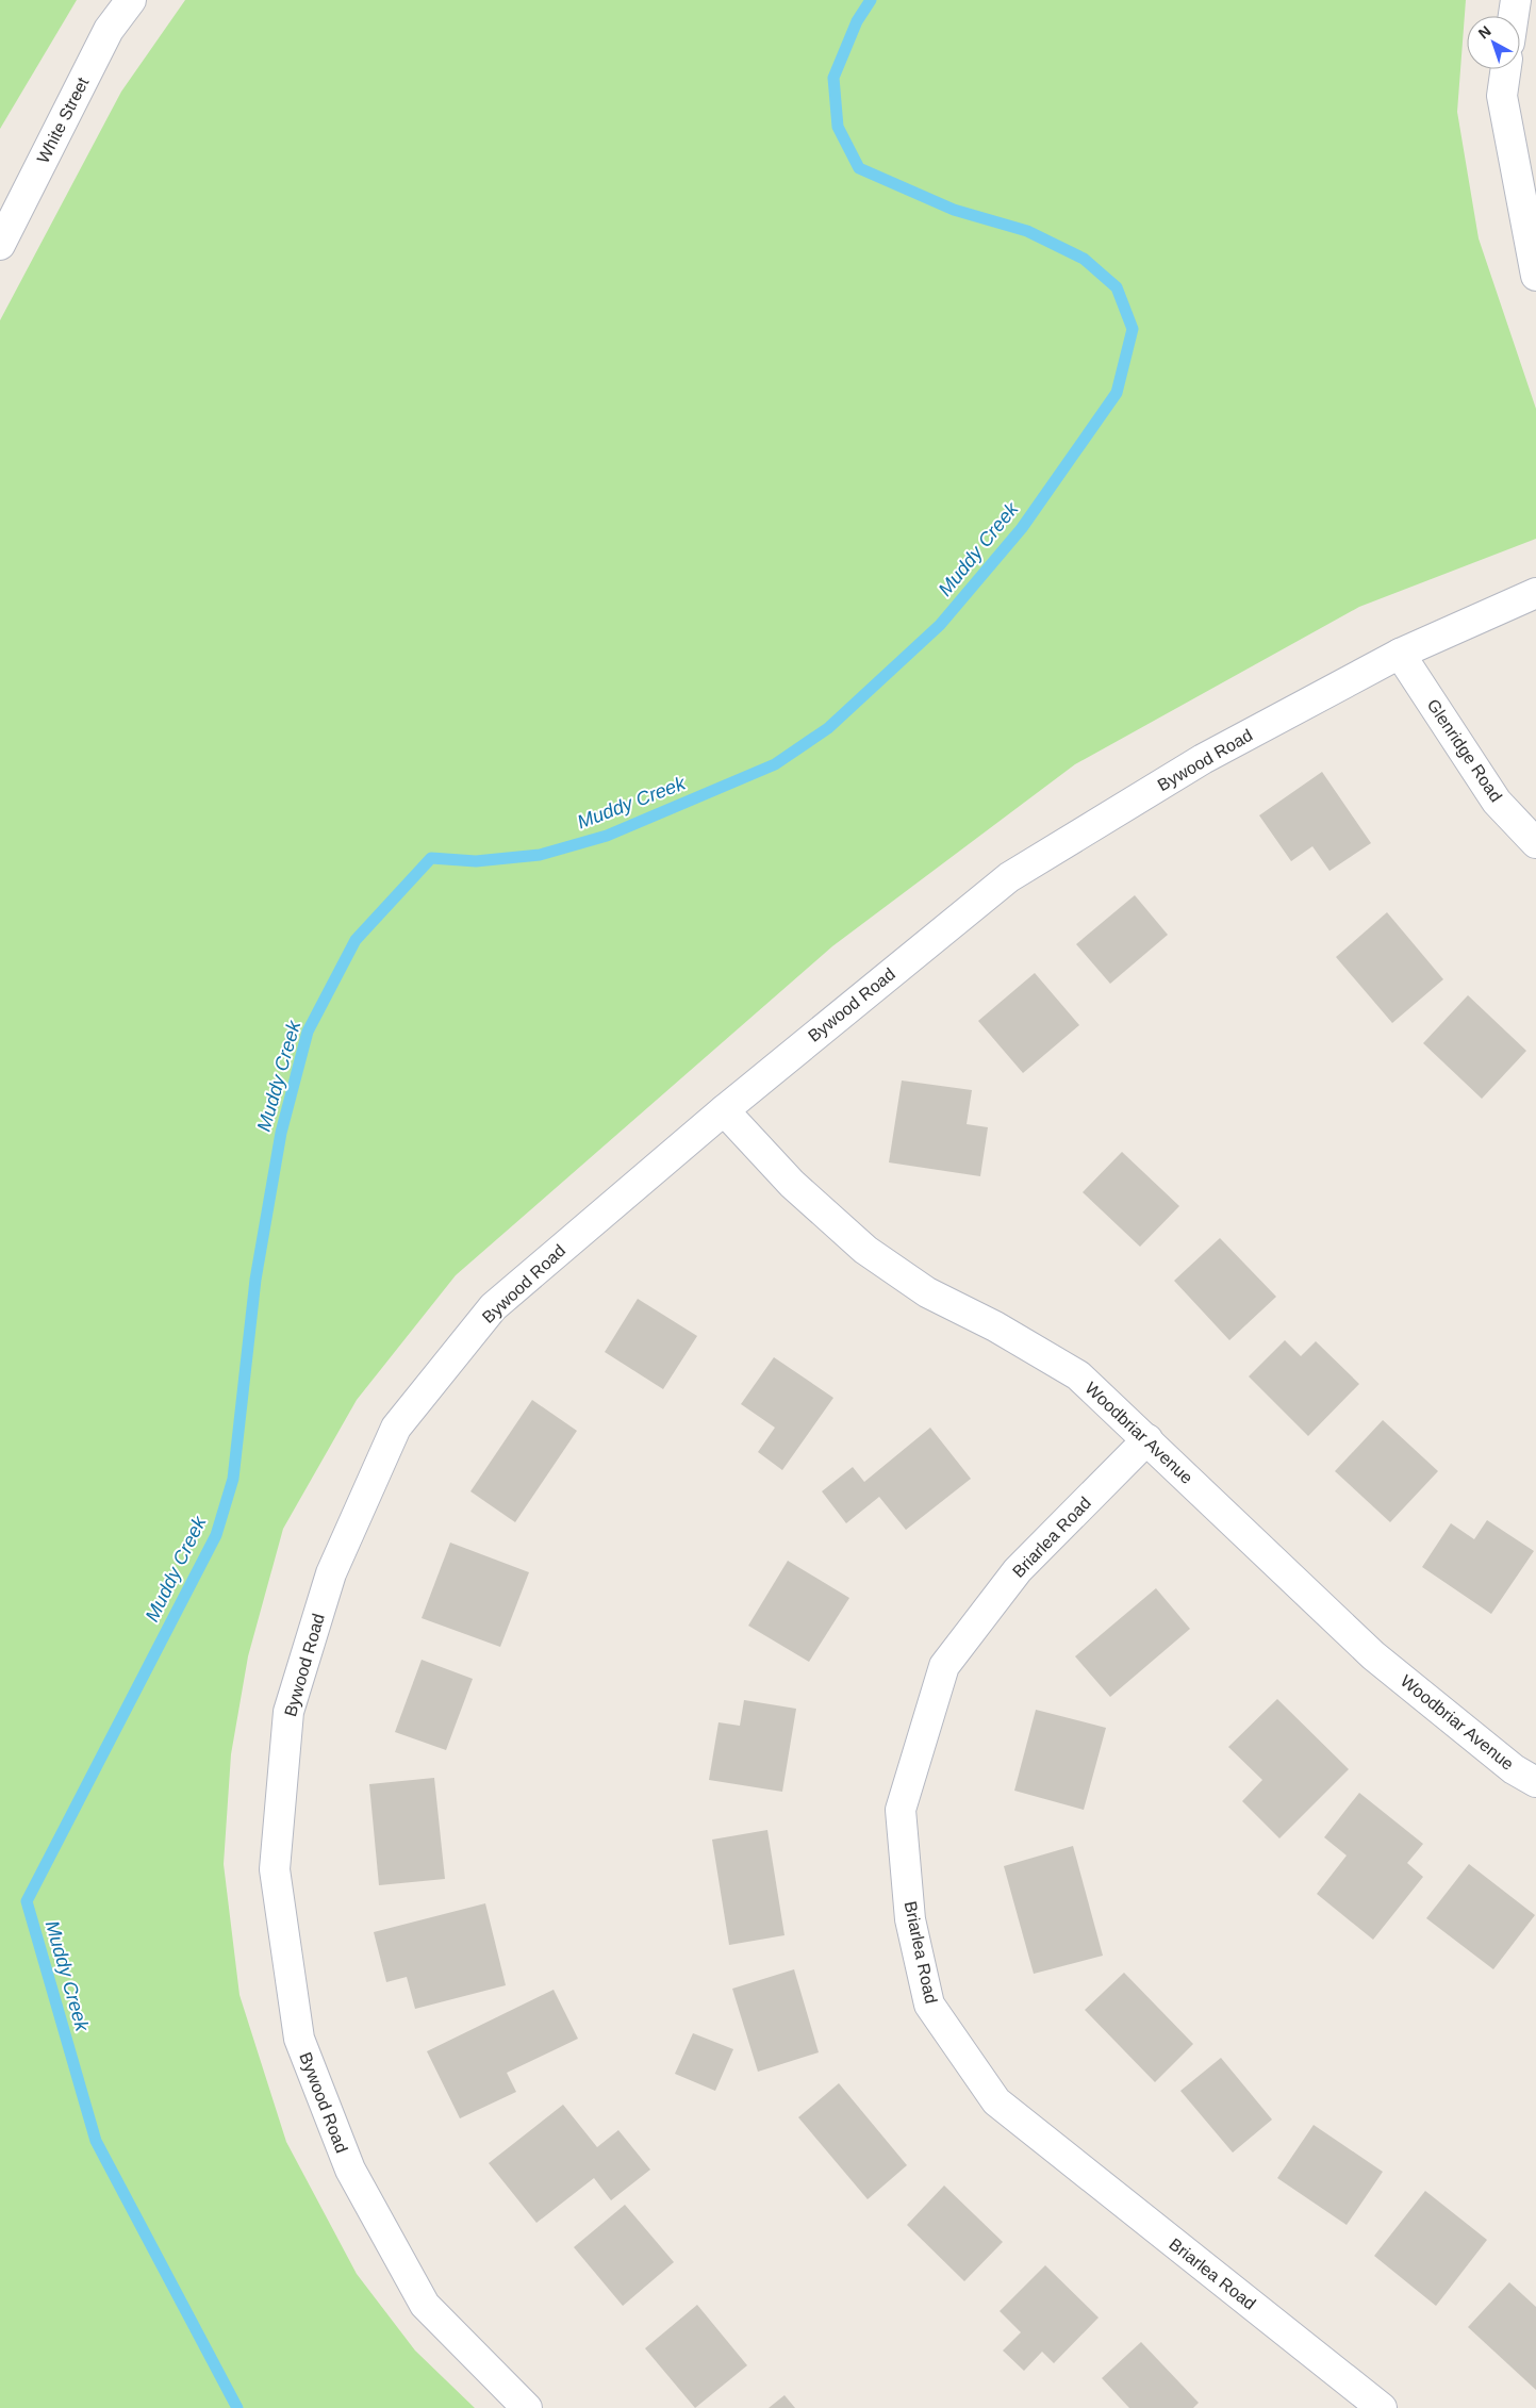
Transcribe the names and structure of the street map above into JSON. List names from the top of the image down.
{
  "streets": {
    "street": [
      "White Street",
      "Glenridge Road",
      "Bywood Road",
      "Woodbriar Avenue",
      "Briarlea Road"
    ]
  },
  "crossings": [
    ["Glenridge Road", "Bywood Road"],
    ["Bywood Road", "Woodbriar Avenue"],
    ["Woodbriar Avenue", "Briarlea Road"]
  ],
  "water": ["Muddy Creek"],
  "north": "top left"
}
